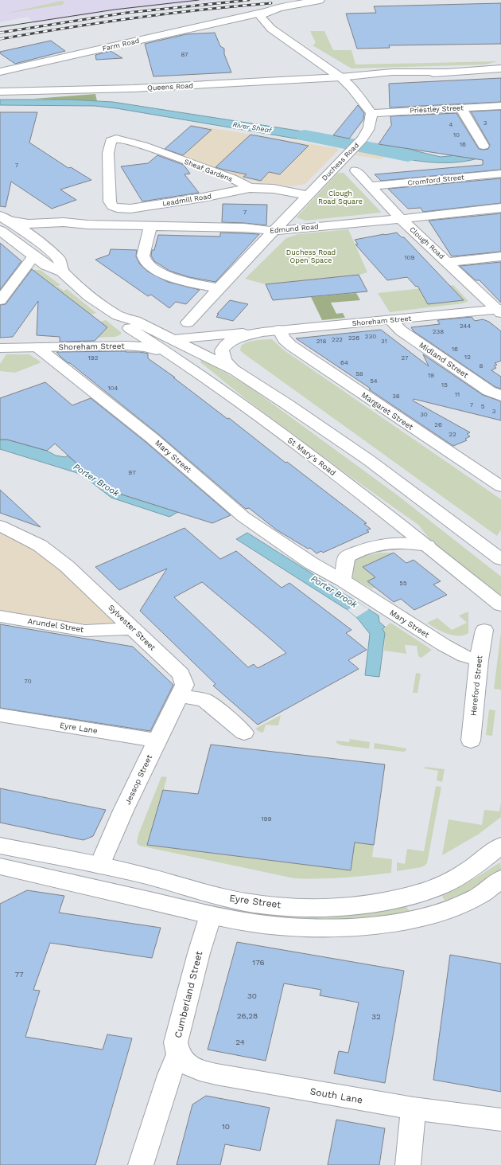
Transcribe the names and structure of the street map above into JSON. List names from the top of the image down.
{
  "streets": {
    "main road": [
      "Farm Road",
      "Queens Road",
      "Priestley Street",
      "Duchess Road",
      "Sheaf Gardens",
      "Cromford Street",
      "Leadmill Road",
      "Edmund Road",
      "Clough Road",
      "Shoreham Street",
      "Midland Street",
      "Margaret Street",
      "Mary Street",
      "St Mary's Road",
      "Arundel Street",
      "Sylvester Street",
      "Hereford Street",
      "Eyre Lane",
      "Jessop Street",
      "Eyre Street",
      "Cumberland Street",
      "South Lane"
    ]
  },
  "crossings": [
    ["Priestley Street", "Duchess Road"],
    ["Duchess Road", "Sheaf Gardens"],
    ["Duchess Road", "Edmund Road"],
    ["Sheaf Gardens", "Leadmill Road"],
    ["Cromford Street", "Clough Road"],
    ["Edmund Road", "Clough Road"],
    ["Edmund Road", "St Mary's Road"],
    ["Clough Road", "Shoreham Street"],
    ["Shoreham Street", "Midland Street"],
    ["Shoreham Street", "Margaret Street"],
    ["Shoreham Street", "Mary Street"],
    ["Shoreham Street", "St Mary's Road"],
    ["Mary Street", "Hereford Street"],
    ["Arundel Street", "Sylvester Street"],
    ["Sylvester Street", "Jessop Street"],
    ["Eyre Lane", "Jessop Street"],
    ["Jessop Street", "Eyre Street"],
    ["Cumberland Street", "South Lane"]
  ],
  "water": ["River Sheaf", "Porter Brook"],
  "parks": ["Clough Road Square", "Duchess Road Open Space"],
  "house_numbers": [
    "87",
    "3",
    "4",
    "10",
    "16",
    "7",
    "7",
    "109",
    "244",
    "238",
    "230",
    "226",
    "222",
    "218",
    "31",
    "16",
    "12",
    "192",
    "27",
    "64",
    "8",
    "58",
    "19",
    "54",
    "15",
    "104",
    "11",
    "38",
    "7",
    "5",
    "3",
    "30",
    "26",
    "22",
    "97",
    "55",
    "70",
    "199",
    "176",
    "77",
    "30",
    "26,28",
    "32",
    "24",
    "10"
  ]
}
